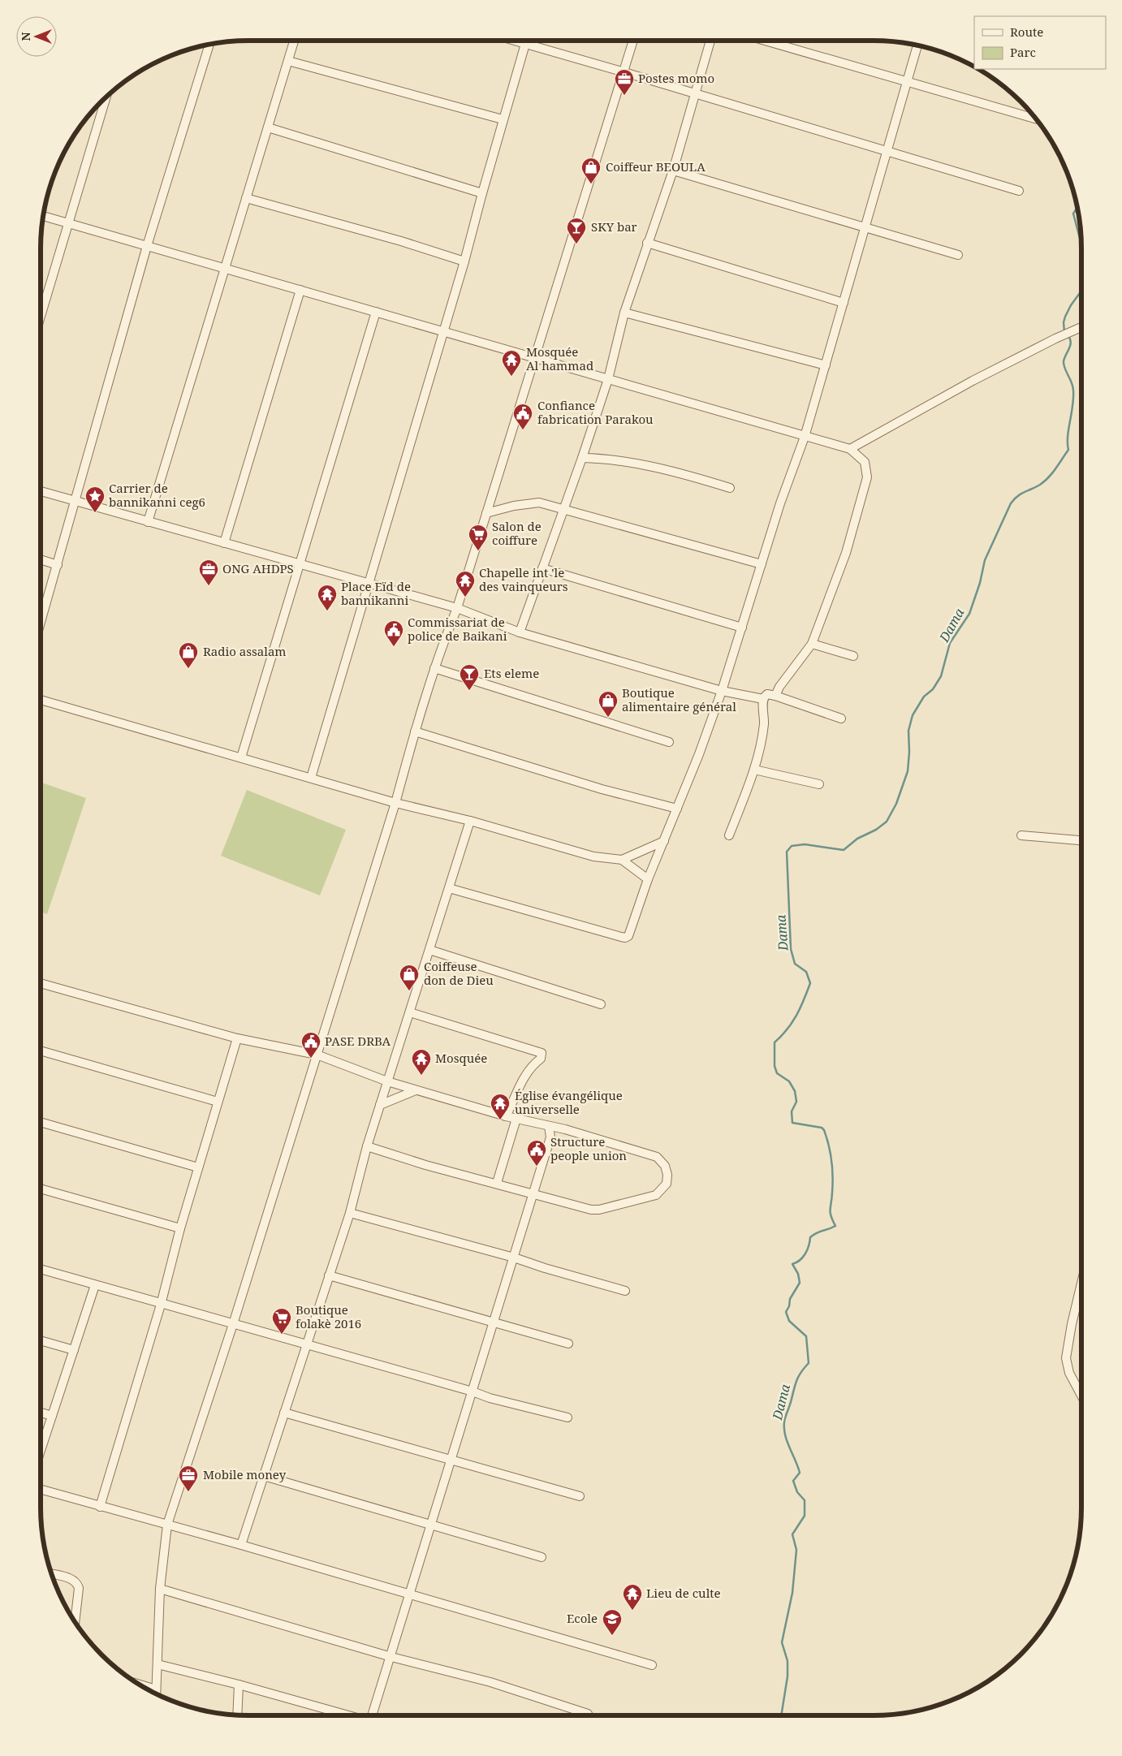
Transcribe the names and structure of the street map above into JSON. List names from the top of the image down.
{
  "water": ["Dama"],
  "places": {
    "office": ["Postes momo", "ONG AHDPS", "Mobile money"],
    "shop": [
      "Coiffeur BEOULA",
      "Radio assalam",
      "Boutique alimentaire général",
      "Coiffeuse don de Dieu"
    ],
    "bar": ["SKY bar", "Ets eleme"],
    "temple": [
      "Mosquée Al hammad",
      "Chapelle int 'le des vainqueurs",
      "Place Eïd de bannikanni",
      "Mosquée",
      "Église évangélique universelle",
      "Lieu de culte"
    ],
    "public building": [
      "Confiance fabrication Parakou",
      "Commissariat de police de Baikani",
      "PASE DRBA",
      "Structure people union"
    ],
    "place": ["Carrier de bannikanni ceg6"],
    "supermarket": ["Salon de coiffure", "Boutique folakè 2016"],
    "school or university": ["Ecole"]
  },
  "legend": ["Route", "Parc"],
  "north": "left"
}
